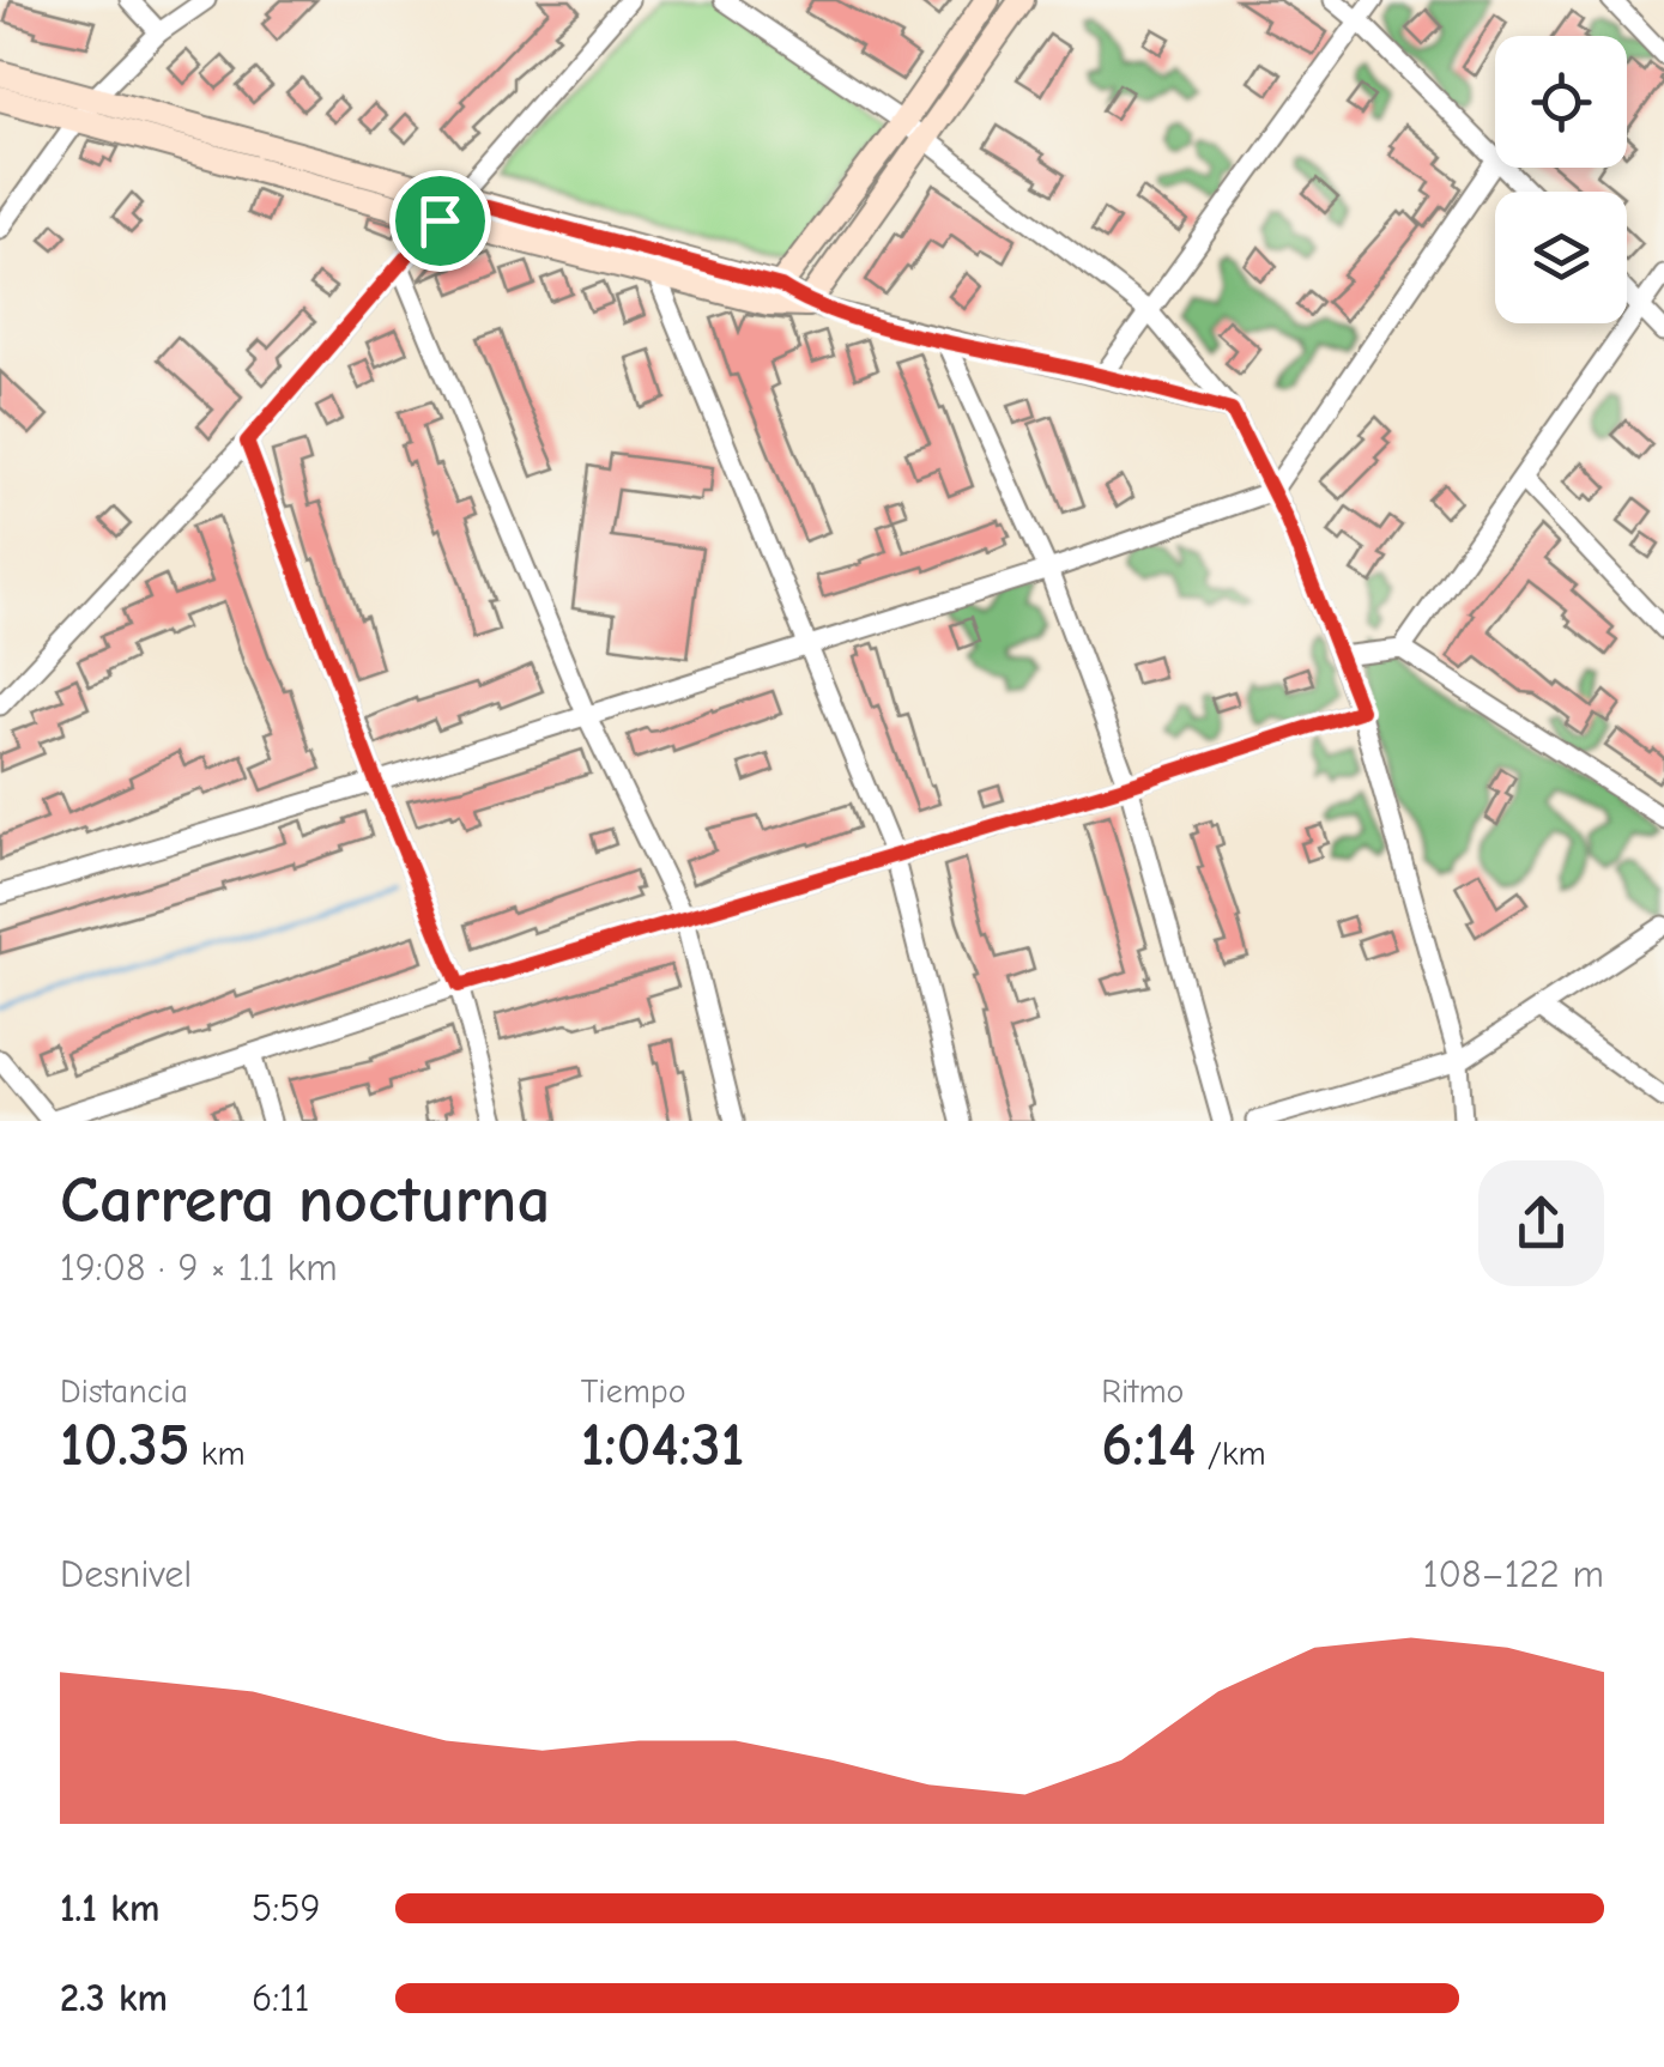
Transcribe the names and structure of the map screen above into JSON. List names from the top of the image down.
{
  "page": {
    "heading": ["Carrera nocturna", "19:08 · 9 × 1.1 km"],
    "stats": [
      ["Distancia", "10.35 km"],
      ["Tiempo", "1:04:31"],
      ["Ritmo", "6:14 /km"]
    ],
    "chart": ["Desnivel", "108–122 m"],
    "list": [
      {
        "name": "1.1 km",
        "note": "5:59"
      },
      {
        "name": "2.3 km",
        "note": "6:11"
      }
    ]
  }
}
